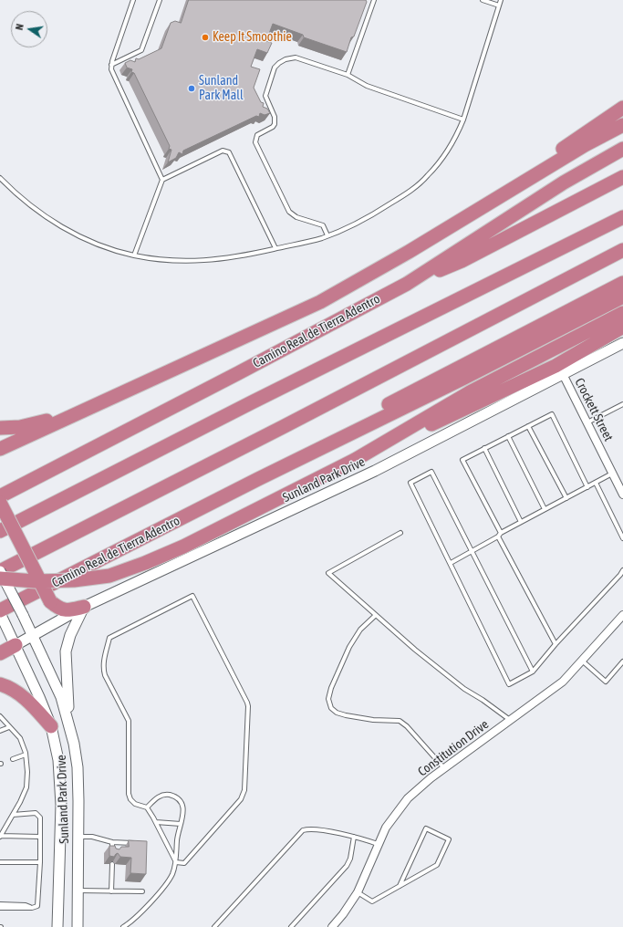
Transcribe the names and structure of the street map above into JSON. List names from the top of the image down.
{
  "streets": {
    "highway": ["Camino Real de Tierra Adentro"],
    "main road": ["Sunland Park Drive"],
    "street": ["Crockett Street", "Constitution Drive"]
  },
  "crossings": [
    ["Camino Real de Tierra Adentro", "Sunland Park Drive"],
    ["Crockett Street", "Sunland Park Drive"]
  ],
  "places": ["Keep It Smoothie", "Sunland Park Mall"],
  "north": "left"
}
